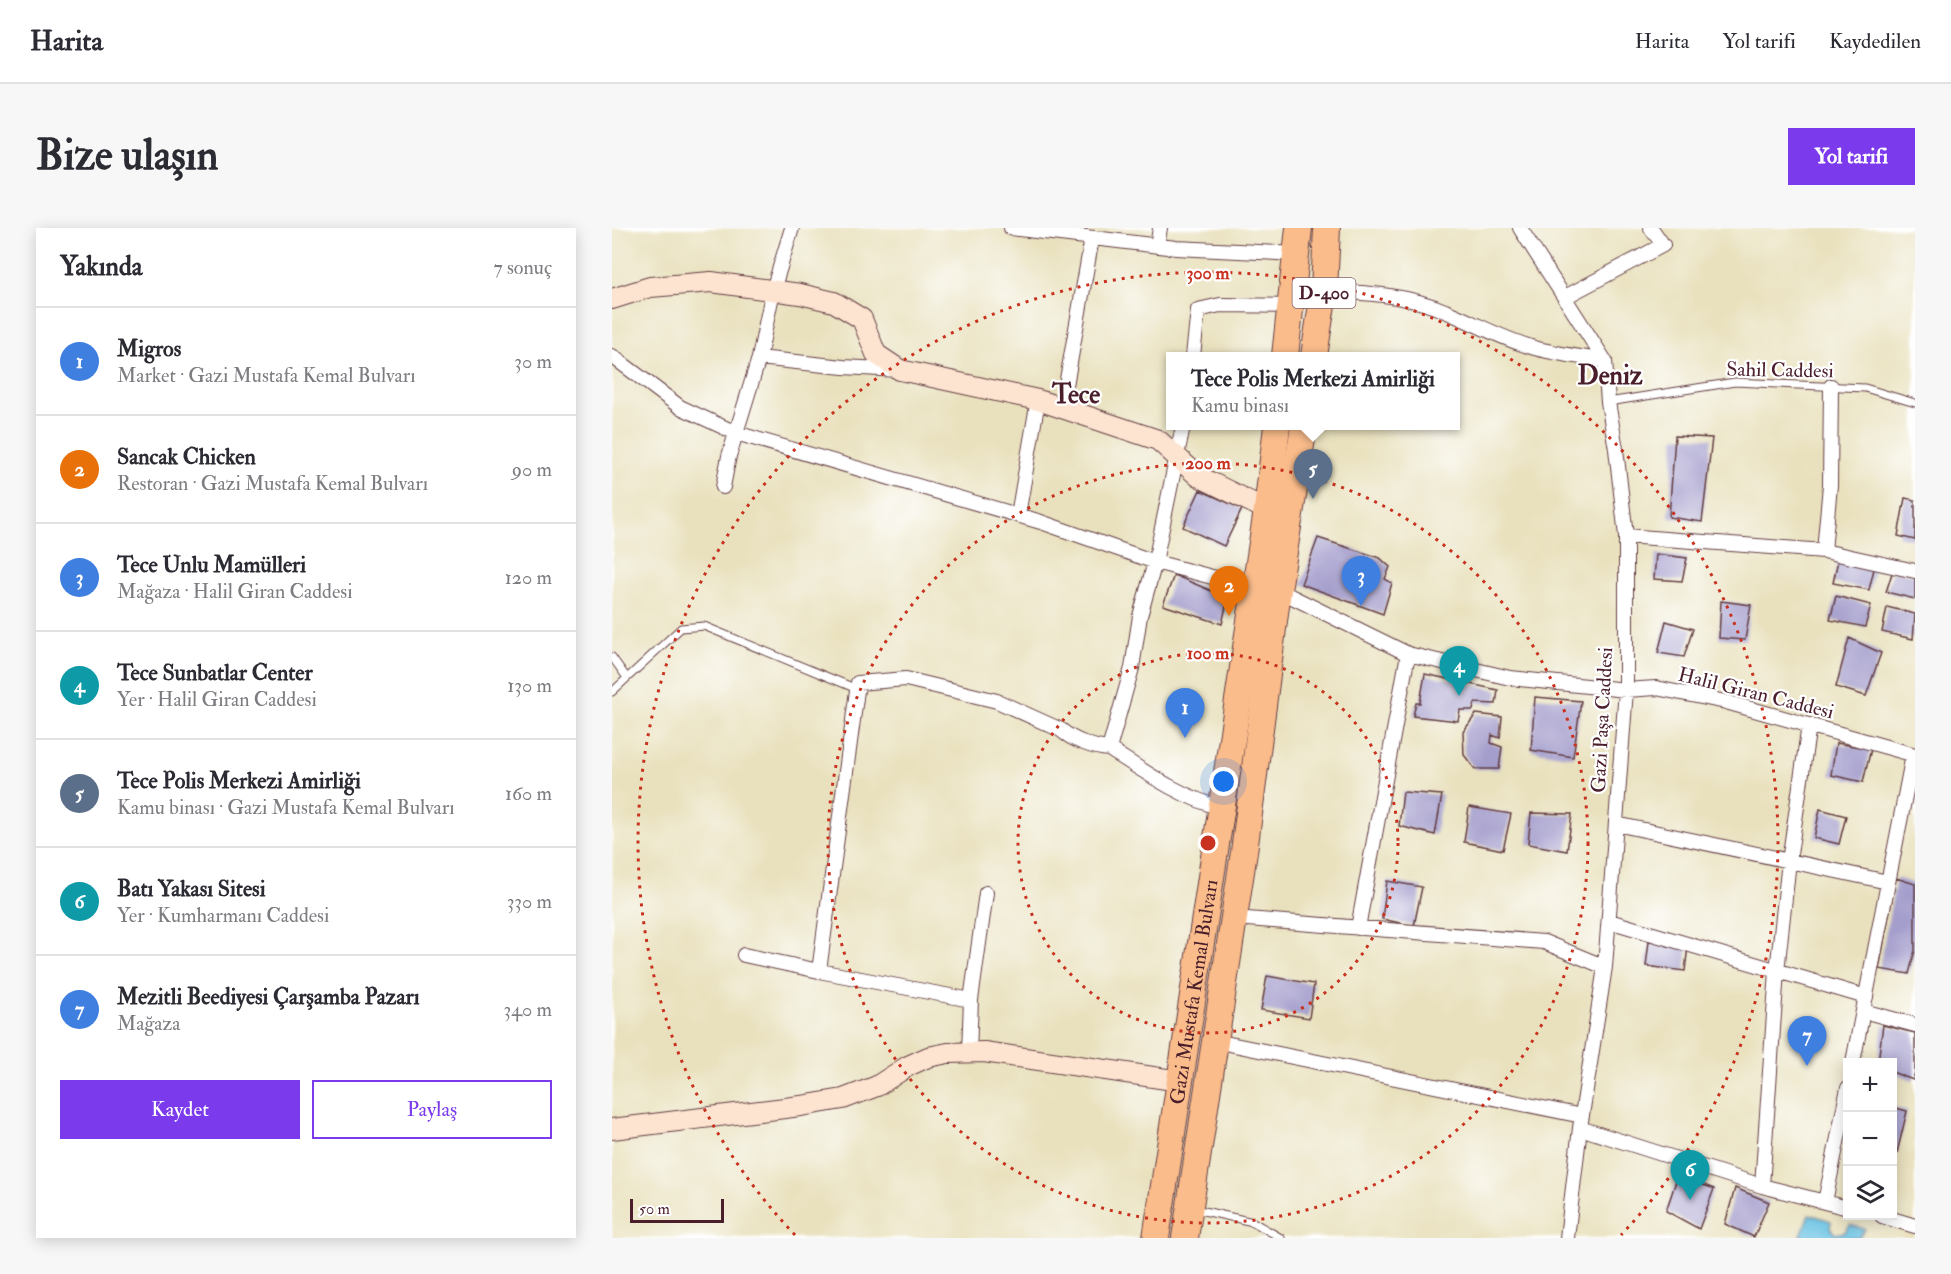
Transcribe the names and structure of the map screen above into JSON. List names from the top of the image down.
{
  "streets": {
    "highway": ["D-400", "Gazi Mustafa Kemal Bulvarı"],
    "street": ["Halil Giran Caddesi", "Gazi Paşa Caddesi"],
    "lane": ["Sahil Caddesi"]
  },
  "crossings": [
    ["Sahil Caddesi", "Gazi Paşa Caddesi"],
    ["Halil Giran Caddesi", "Gazi Paşa Caddesi"],
    ["Halil Giran Caddesi", "Gazi Mustafa Kemal Bulvarı"]
  ],
  "districts": ["Deniz", "Tece"],
  "scale_bar": "50 m",
  "page": {
    "header": "Harita",
    "nav": ["Harita", "Yol tarifi", "Kaydedilen"],
    "buttons": [
      "Yol tarifi",
      ["Kaydet", "Paylaş"]
    ],
    "title": "Bize ulaşın",
    "heading": ["Yakında", "7 sonuç"],
    "list": [
      {
        "mark": "1",
        "name": "Migros",
        "note": "Market · Gazi Mustafa Kemal Bulvarı",
        "value": "30 m"
      },
      {
        "mark": "2",
        "name": "Sancak Chicken",
        "note": "Restoran · Gazi Mustafa Kemal Bulvarı",
        "value": "90 m"
      },
      {
        "mark": "3",
        "name": "Tece Unlu Mamülleri",
        "note": "Mağaza · Halil Giran Caddesi",
        "value": "120 m"
      },
      {
        "mark": "4",
        "name": "Tece Sunbatlar Center",
        "note": "Yer · Halil Giran Caddesi",
        "value": "130 m"
      },
      {
        "mark": "5",
        "name": "Tece Polis Merkezi Amirliği",
        "note": "Kamu binası · Gazi Mustafa Kemal Bulvarı",
        "value": "160 m"
      },
      {
        "mark": "6",
        "name": "Batı Yakası Sitesi",
        "note": "Yer · Kumharmanı Caddesi",
        "value": "330 m"
      },
      {
        "mark": "7",
        "name": "Mezitli Beediyesi Çarşamba Pazarı",
        "note": "Mağaza",
        "value": "340 m"
      }
    ],
    "popup": ["Tece Polis Merkezi Amirliği", "Kamu binası"],
    "pins": [
      "5",
      "3",
      "2",
      "4",
      "1",
      "7",
      "6"
    ],
    "map_buttons": ["+", "−"],
    "scale": "50 m"
  },
  "rings": ["300 m", "200 m", "100 m"]
}
